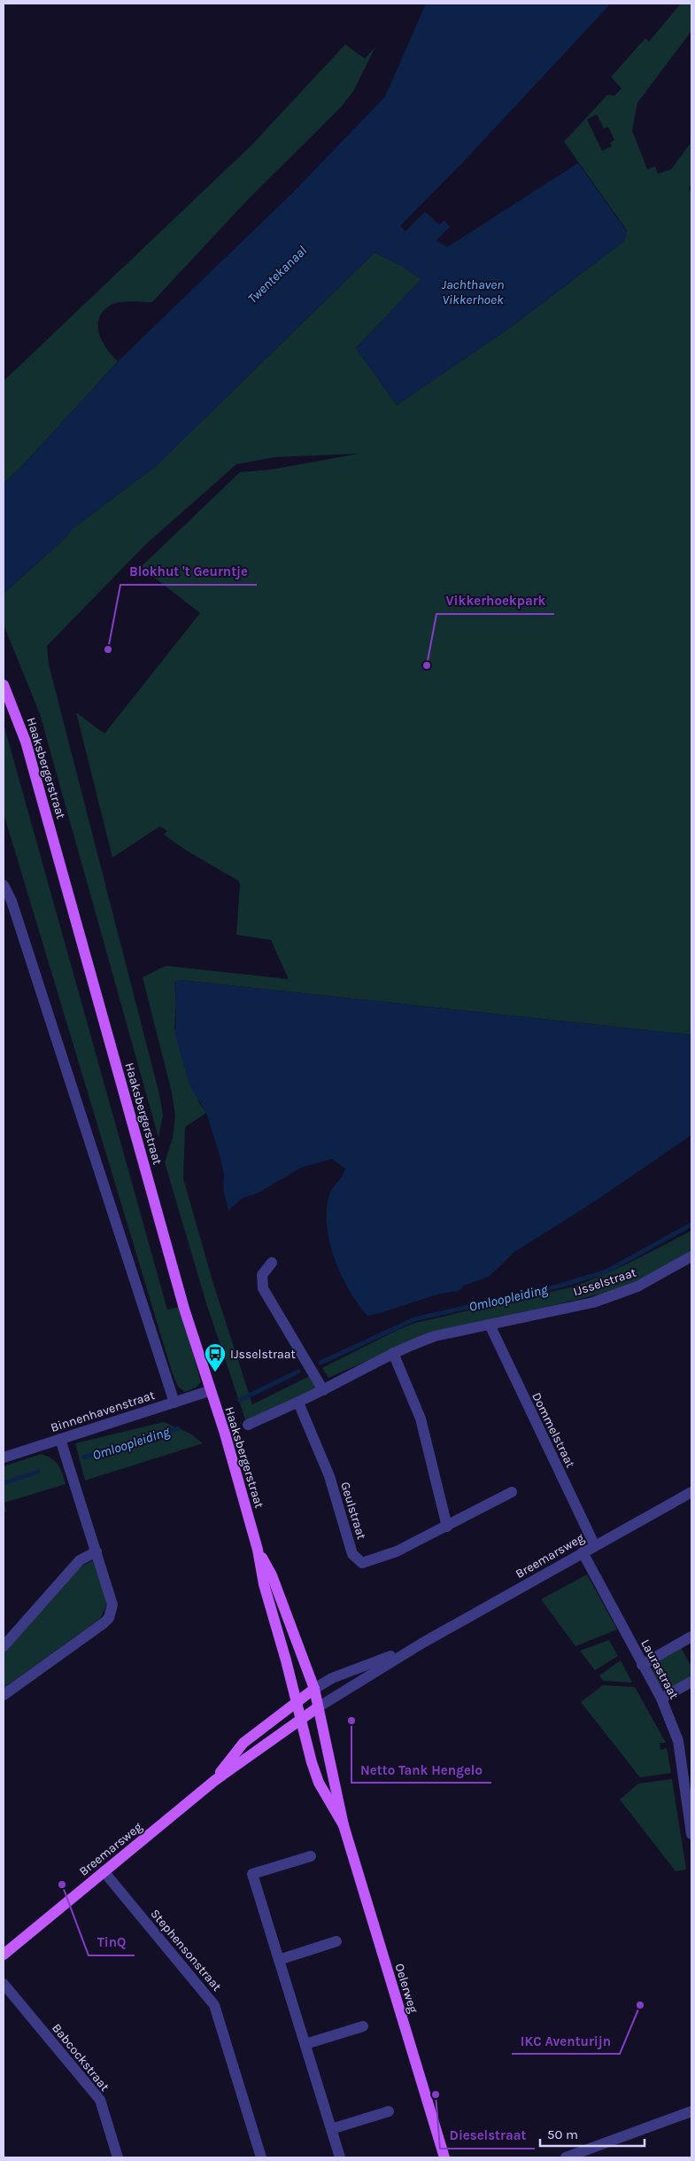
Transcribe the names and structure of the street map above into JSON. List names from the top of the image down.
{
  "streets": {
    "main road": ["Haaksbergerstraat", "Breemarsweg", "Oelerweg"],
    "street": [
      "IJsselstraat",
      "Binnenhavenstraat",
      "Dommelstraat",
      "Geulstraat",
      "Laurastraat",
      "Stephensonstraat",
      "Babcockstraat"
    ]
  },
  "crossings": [
    ["Haaksbergerstraat", "Binnenhavenstraat"],
    ["Haaksbergerstraat", "Breemarsweg"],
    ["Haaksbergerstraat", "Oelerweg"],
    ["IJsselstraat", "Dommelstraat"],
    ["IJsselstraat", "Geulstraat"],
    ["Dommelstraat", "Breemarsweg"],
    ["Breemarsweg", "Laurastraat"],
    ["Breemarsweg", "Stephensonstraat"],
    ["Breemarsweg", "Oelerweg"]
  ],
  "water": ["Twentekanaal", "Jachthaven Vikkerhoek", "Omloopleiding"],
  "places": {
    "other": [
      "Blokhut 't Geurntje",
      "Vikkerhoekpark",
      "Netto Tank Hengelo",
      "TinQ",
      "IKC Aventurijn",
      "Dieselstraat"
    ],
    "bus stop": ["IJsselstraat"]
  },
  "scale_bar": "50 m"
}
